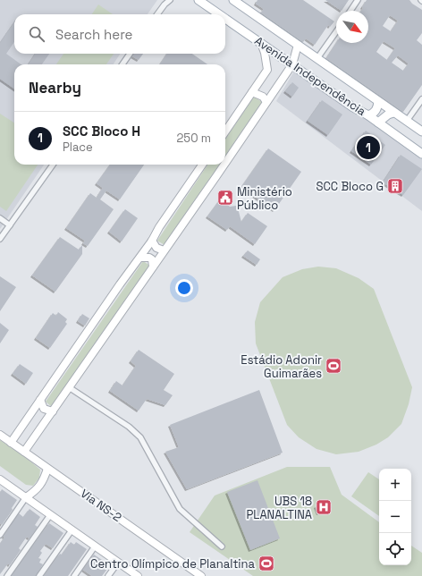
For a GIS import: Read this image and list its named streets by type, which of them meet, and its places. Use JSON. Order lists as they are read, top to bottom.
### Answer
{
  "streets": {
    "main road": ["Avenida Independência"],
    "street": ["Via NS-2"]
  },
  "places": {
    "building": ["SCC Bloco G"],
    "public building": ["Ministério Público"],
    "sports": ["Estádio Adonir Guimarães", "Centro Olímpico de Planaltina"],
    "hospital": ["UBS 18 PLANALTINA"]
  },
  "north": "bottom right",
  "page": {
    "search": "Search here",
    "heading": "Nearby",
    "list": [
      {
        "mark": "1",
        "name": "SCC Bloco H",
        "note": "Place",
        "value": "250 m"
      }
    ],
    "pins": "1",
    "map_buttons": ["+", "−"]
  }
}
